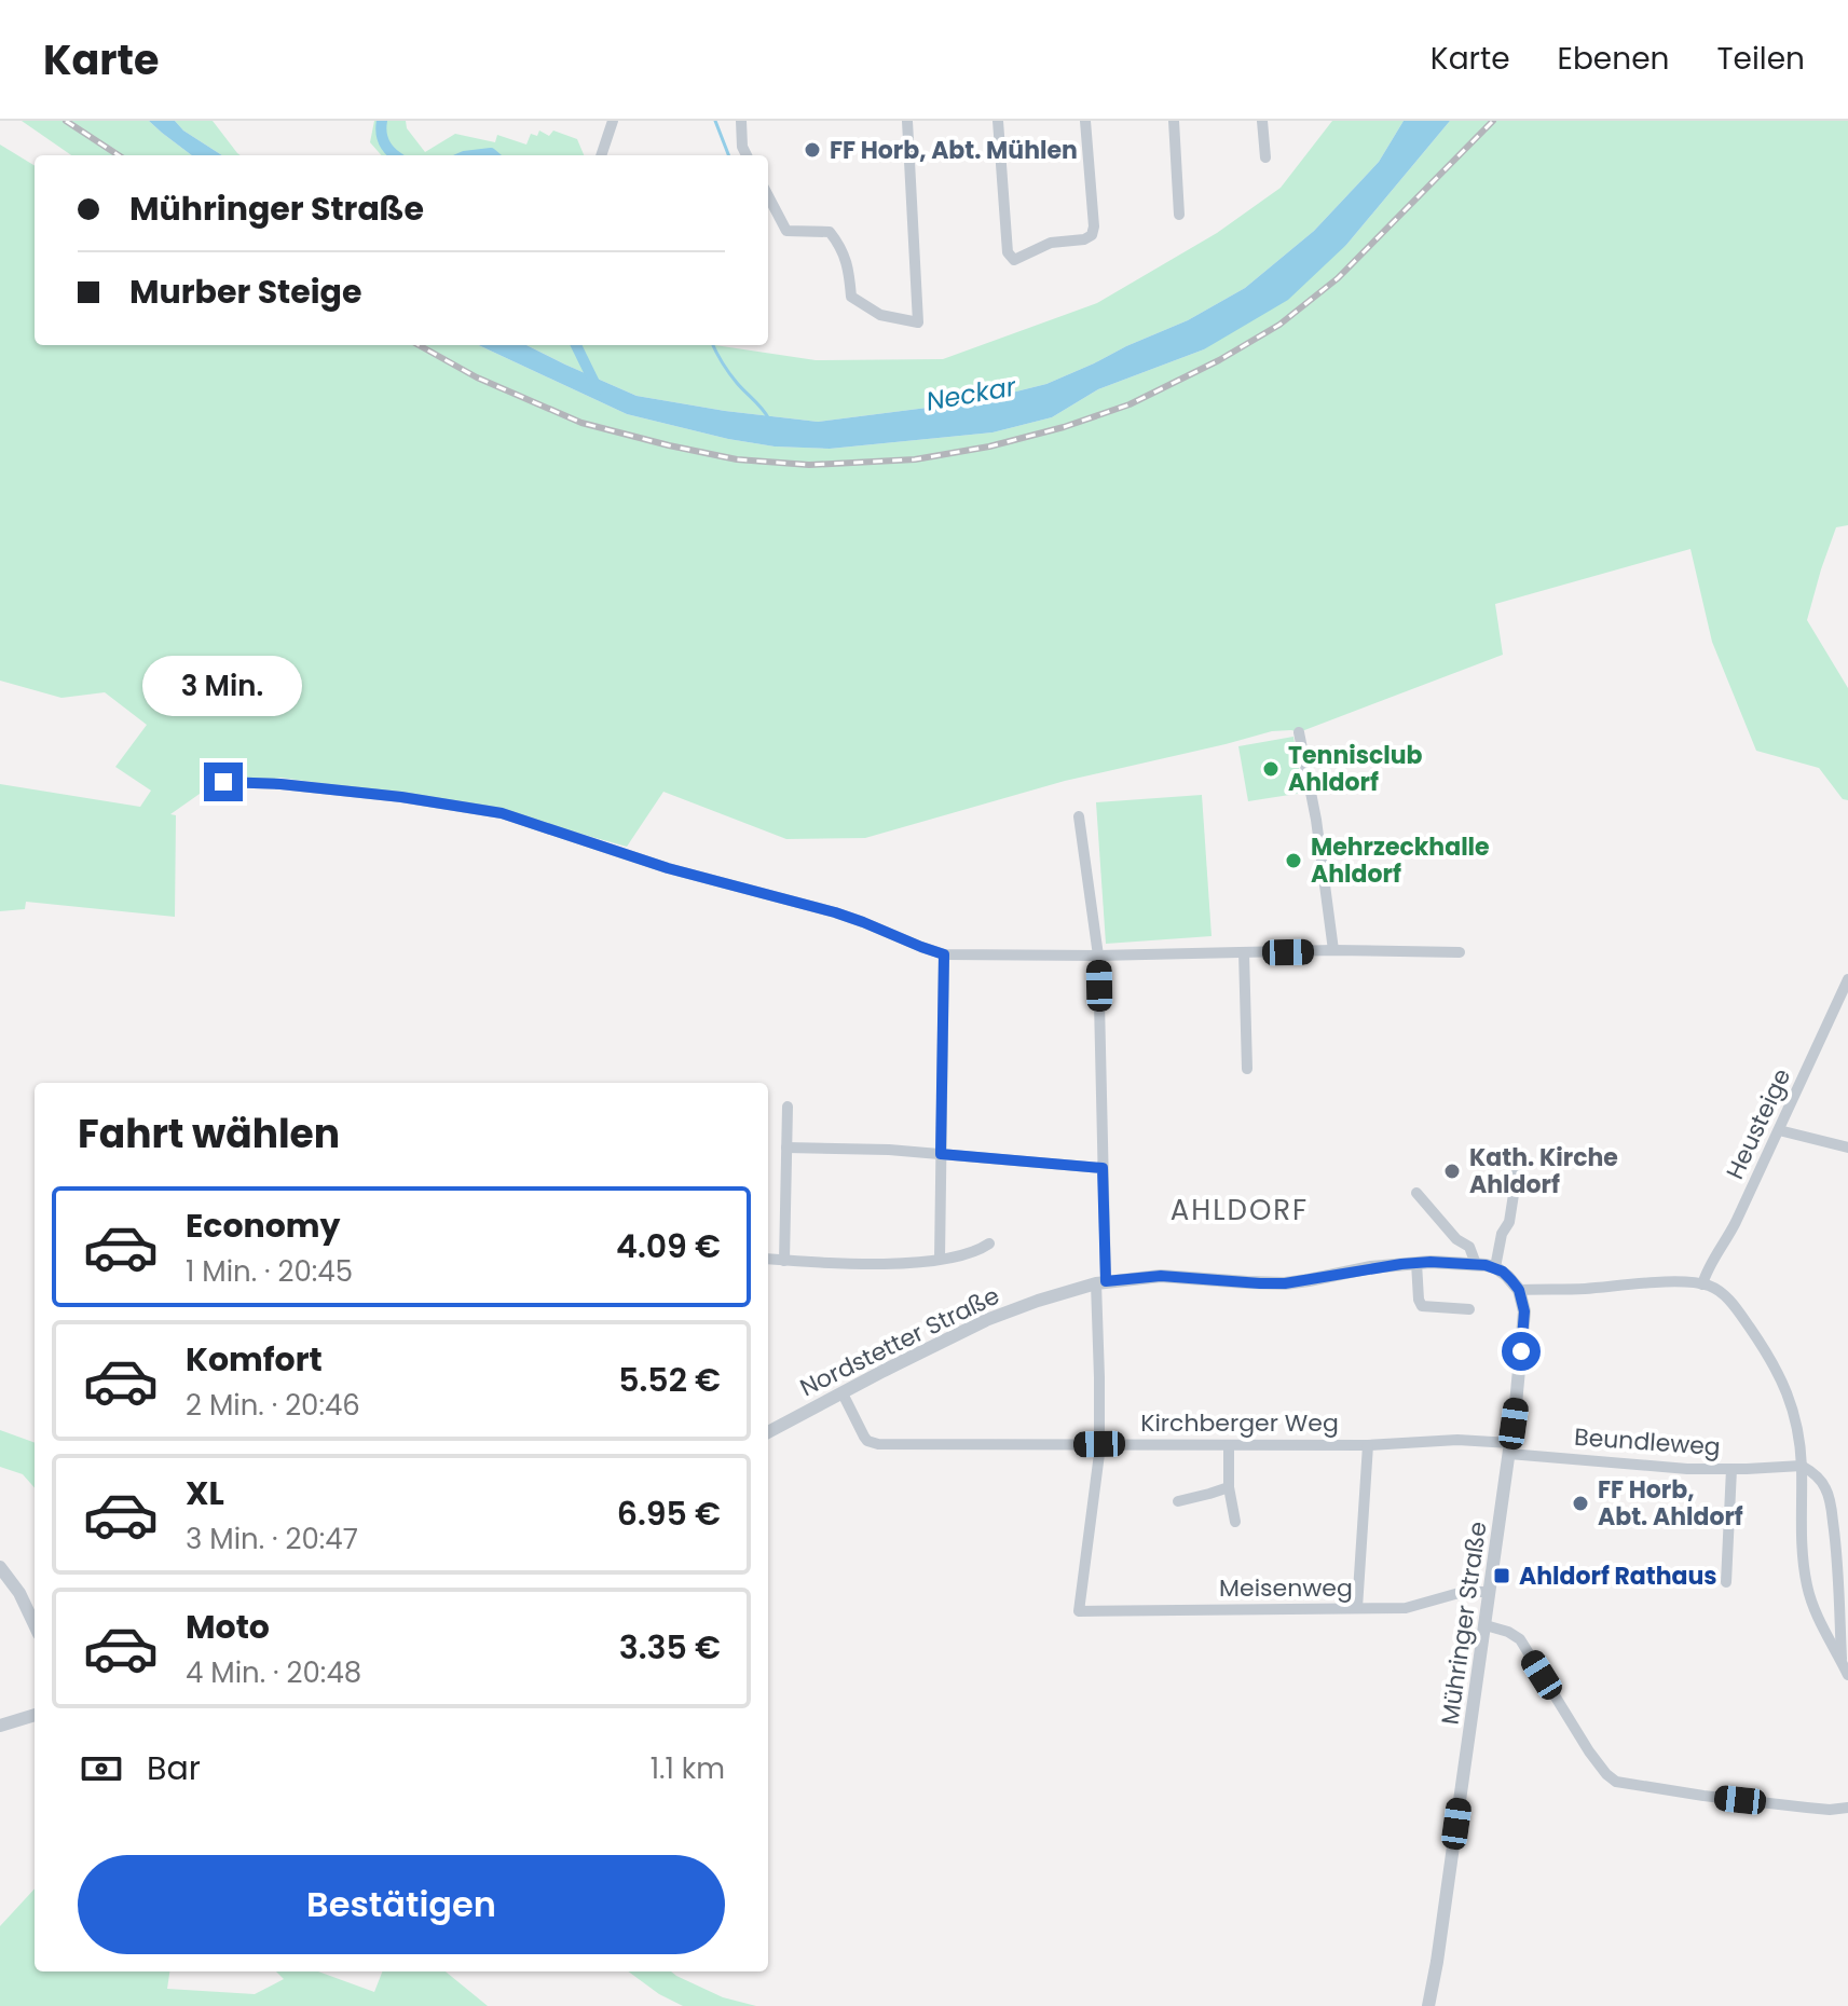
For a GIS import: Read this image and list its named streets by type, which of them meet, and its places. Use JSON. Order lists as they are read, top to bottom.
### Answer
{
  "streets": {
    "street": [
      "Heusteige",
      "Nordstetter Straße",
      "Kirchberger Weg",
      "Beundleweg",
      "Meisenweg",
      "Mühringer Straße"
    ]
  },
  "crossings": [
    ["Nordstetter Straße", "Kirchberger Weg"],
    ["Kirchberger Weg", "Beundleweg"],
    ["Kirchberger Weg", "Meisenweg"],
    ["Kirchberger Weg", "Mühringer Straße"],
    ["Beundleweg", "Mühringer Straße"],
    ["Meisenweg", "Mühringer Straße"]
  ],
  "districts": ["AHLDORF"],
  "water": ["Neckar"],
  "places": {
    "other": [
      "FF Horb, Abt. Mühlen",
      "Tennisclub Ahldorf",
      "Mehrzeckhalle Ahldorf",
      "Kath. Kirche Ahldorf",
      "FF Horb, Abt. Ahldorf"
    ],
    "transit": ["Ahldorf Rathaus"]
  },
  "page": {
    "header": "Karte",
    "nav": ["Karte", "Ebenen", "Teilen"],
    "banner": ["Mühringer Straße", "Murber Steige"],
    "bubble": "3 Min.",
    "heading": "Fahrt wählen",
    "list": [
      {
        "name": "Economy",
        "note": "1 Min. · 20:45",
        "value": "4.09 €"
      },
      {
        "name": "Komfort",
        "note": "2 Min. · 20:46",
        "value": "5.52 €"
      },
      {
        "name": "XL",
        "note": "3 Min. · 20:47",
        "value": "6.95 €"
      },
      {
        "name": "Moto",
        "note": "4 Min. · 20:48",
        "value": "3.35 €"
      }
    ],
    "pay": ["Bar", "1.1 km"],
    "buttons": "Bestätigen"
  }
}
